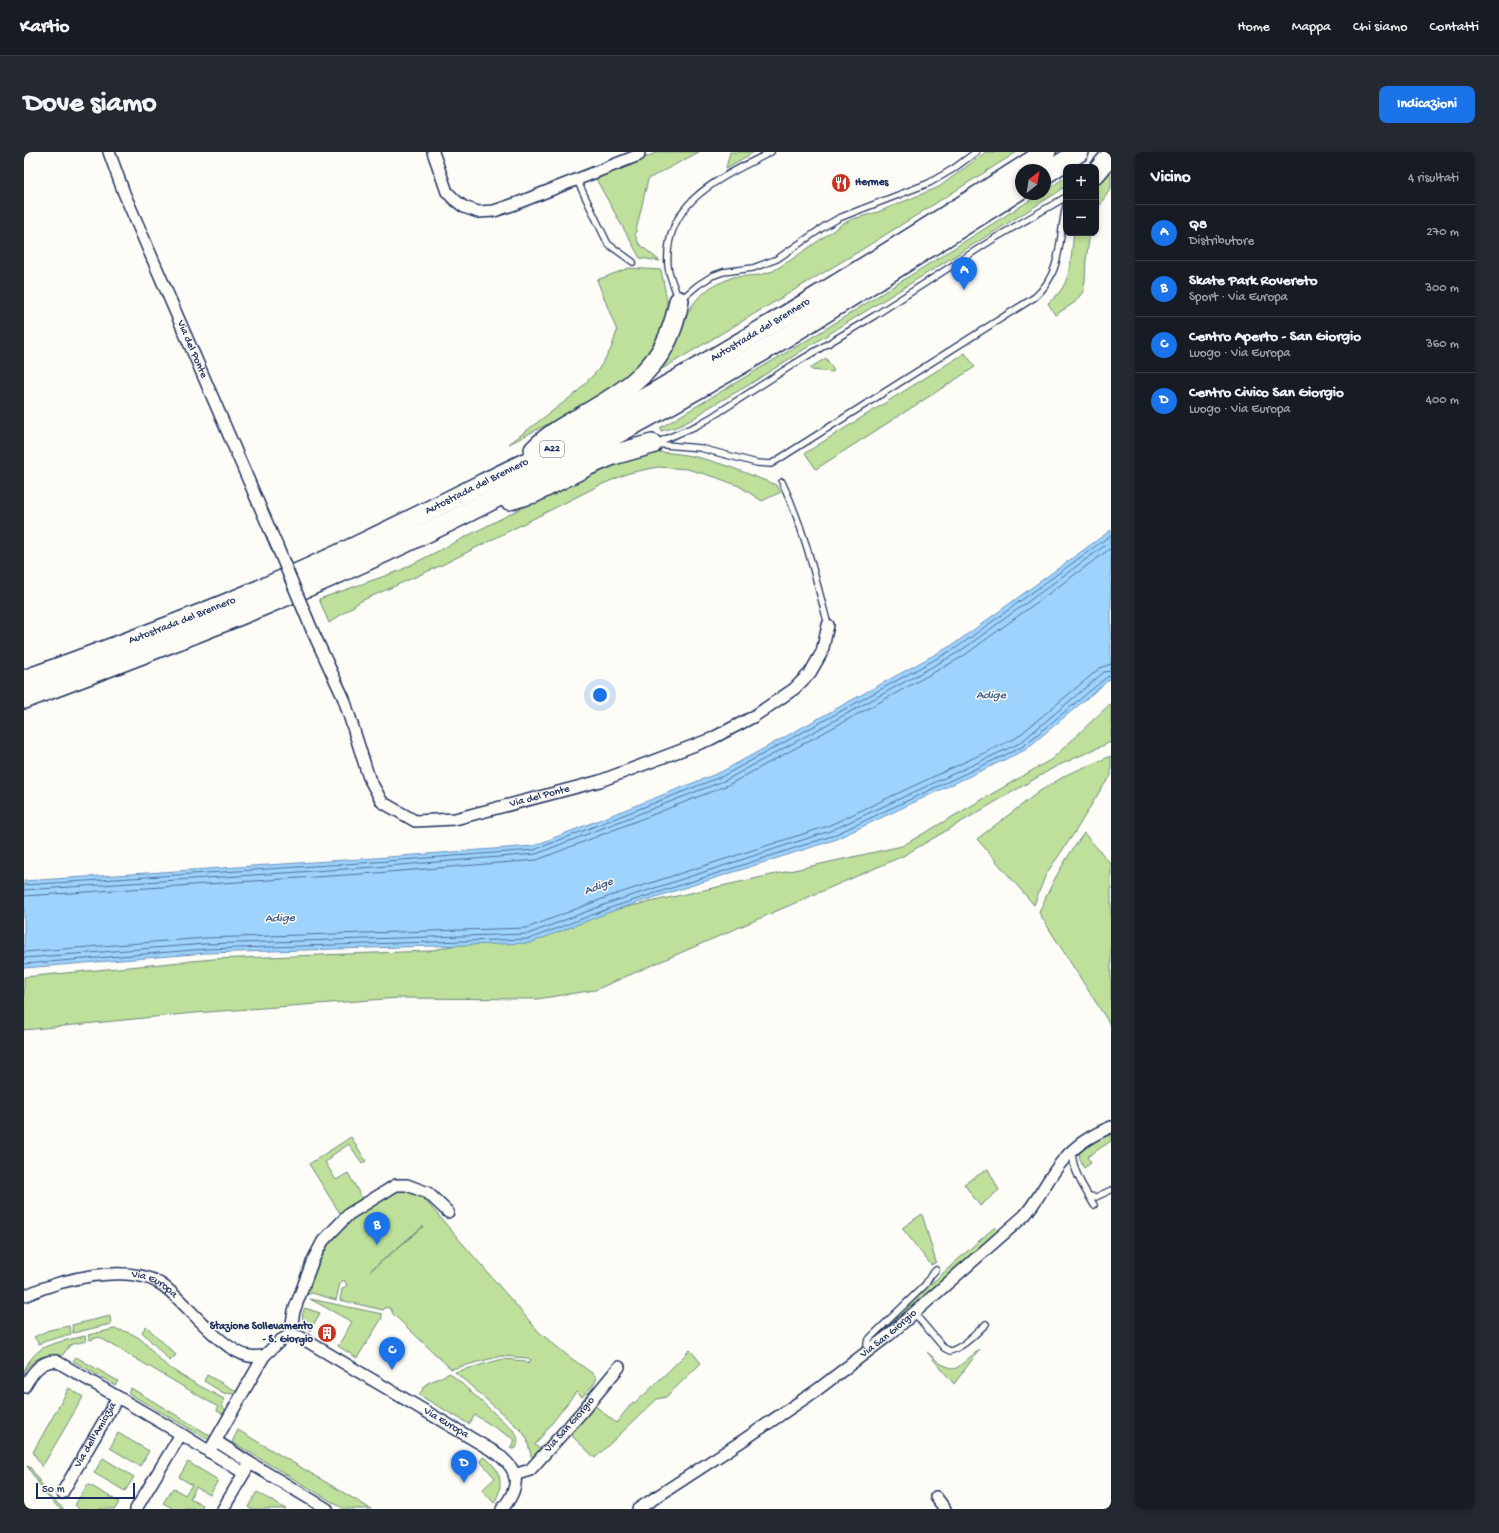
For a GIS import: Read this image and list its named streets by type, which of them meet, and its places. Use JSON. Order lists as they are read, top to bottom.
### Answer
{
  "streets": {
    "highway": ["Autostrada del Brennero", "A22"],
    "street": [
      "Via del Ponte",
      "Via Europa",
      "Via San Giorgio",
      "Via dell'Amicizia"
    ]
  },
  "crossings": [
    ["Via Europa", "Via San Giorgio"]
  ],
  "water": ["Adige"],
  "places": {
    "restaurant": ["Hermes"],
    "building": ["Stazione Sollevamento - S. Giorgio"]
  },
  "scale_bar": "50 m",
  "north": "top right",
  "page": {
    "header": "Kartio",
    "nav": [
      "Home",
      "Mappa",
      "Chi siamo",
      "Contatti"
    ],
    "buttons": "Indicazioni",
    "title": "Dove siamo",
    "heading": ["Vicino", "4 risultati"],
    "map_buttons": ["+", "−"],
    "list": [
      {
        "mark": "A",
        "name": "Q8",
        "note": "Distributore",
        "value": "270 m"
      },
      {
        "mark": "B",
        "name": "Skate Park Rovereto",
        "note": "Sport · Via Europa",
        "value": "300 m"
      },
      {
        "mark": "C",
        "name": "Centro Aperto - San Giorgio",
        "note": "Luogo · Via Europa",
        "value": "360 m"
      },
      {
        "mark": "D",
        "name": "Centro Civico San Giorgio",
        "note": "Luogo · Via Europa",
        "value": "400 m"
      }
    ],
    "pins": [
      "A",
      "B",
      "C",
      "D"
    ],
    "scale": "50 m"
  }
}
